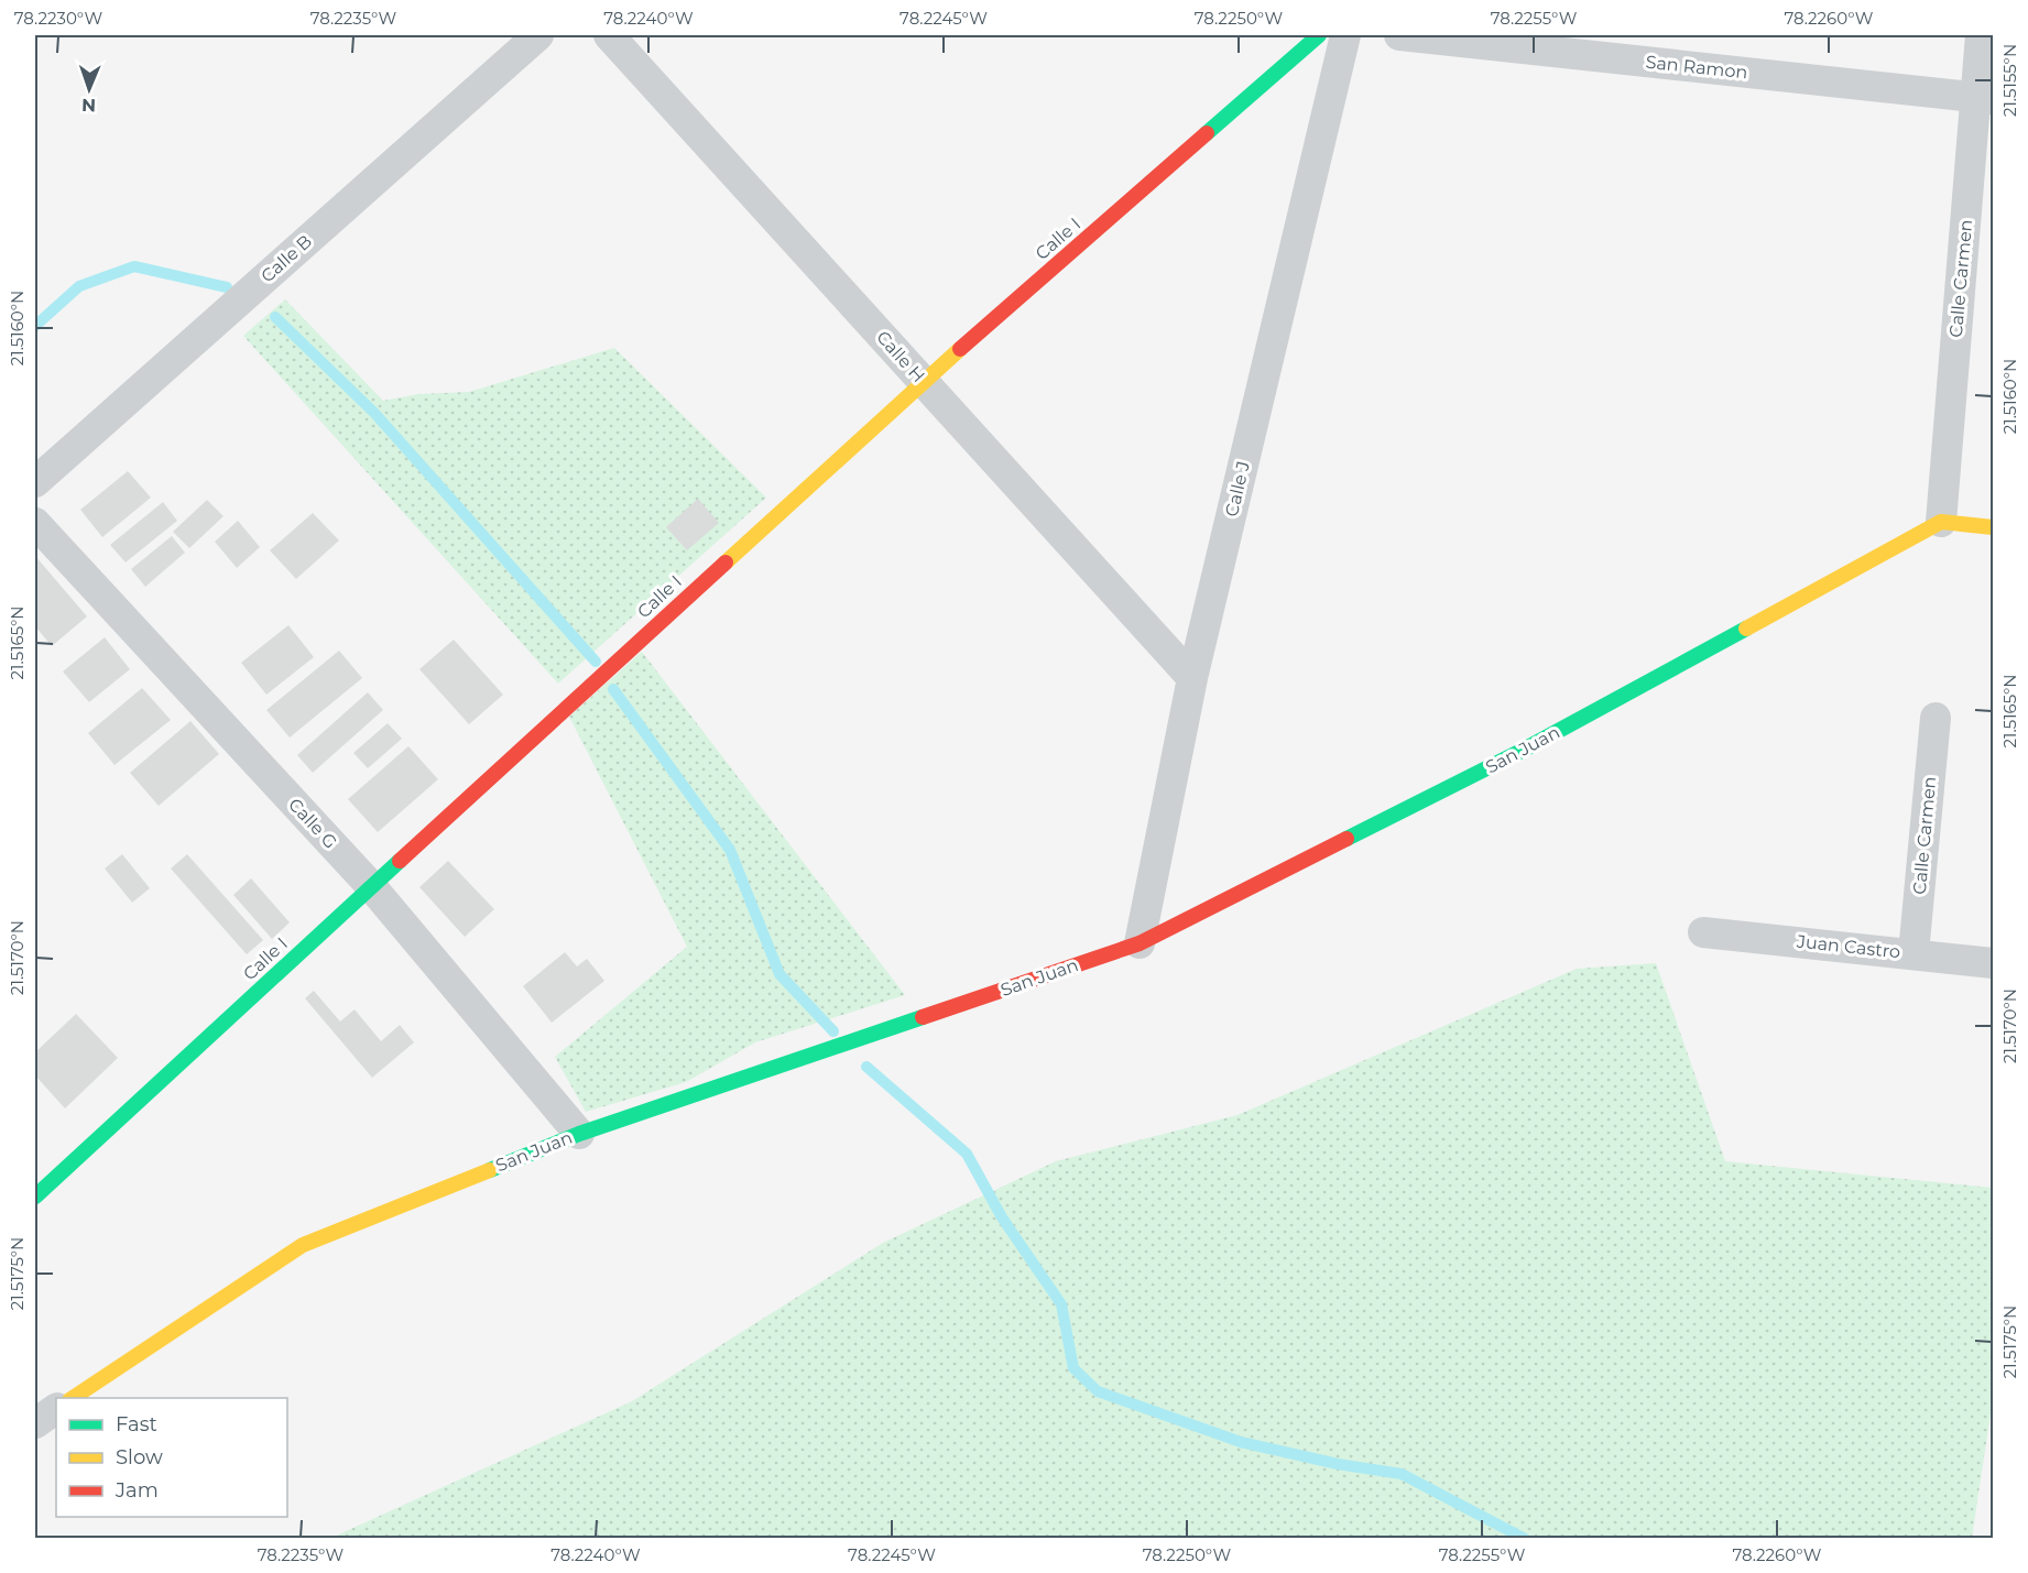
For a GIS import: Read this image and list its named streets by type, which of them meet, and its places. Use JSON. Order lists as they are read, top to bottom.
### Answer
{
  "streets": {
    "street": [
      "San Ramon",
      "Calle I",
      "Calle B",
      "Calle Carmen",
      "Calle H",
      "Calle J",
      "San Juan",
      "Calle G",
      "Juan Castro"
    ]
  },
  "crossings": [
    ["San Ramon", "Calle Carmen"],
    ["Calle I", "Calle H"],
    ["Calle I", "Calle G"],
    ["Calle Carmen", "San Juan"],
    ["Calle Carmen", "Juan Castro"],
    ["Calle H", "Calle J"],
    ["Calle J", "San Juan"],
    ["San Juan", "Calle G"]
  ],
  "legend": ["Fast", "Slow", "Jam"],
  "north": "bottom",
  "coordinates": [
    "78.2230°W",
    "78.2235°W",
    "78.2240°W",
    "78.2245°W",
    "78.2250°W",
    "78.2255°W",
    "78.2260°W",
    "21.5155°N",
    "21.5160°N",
    "21.5165°N",
    "21.5170°N",
    "21.5175°N"
  ]
}
